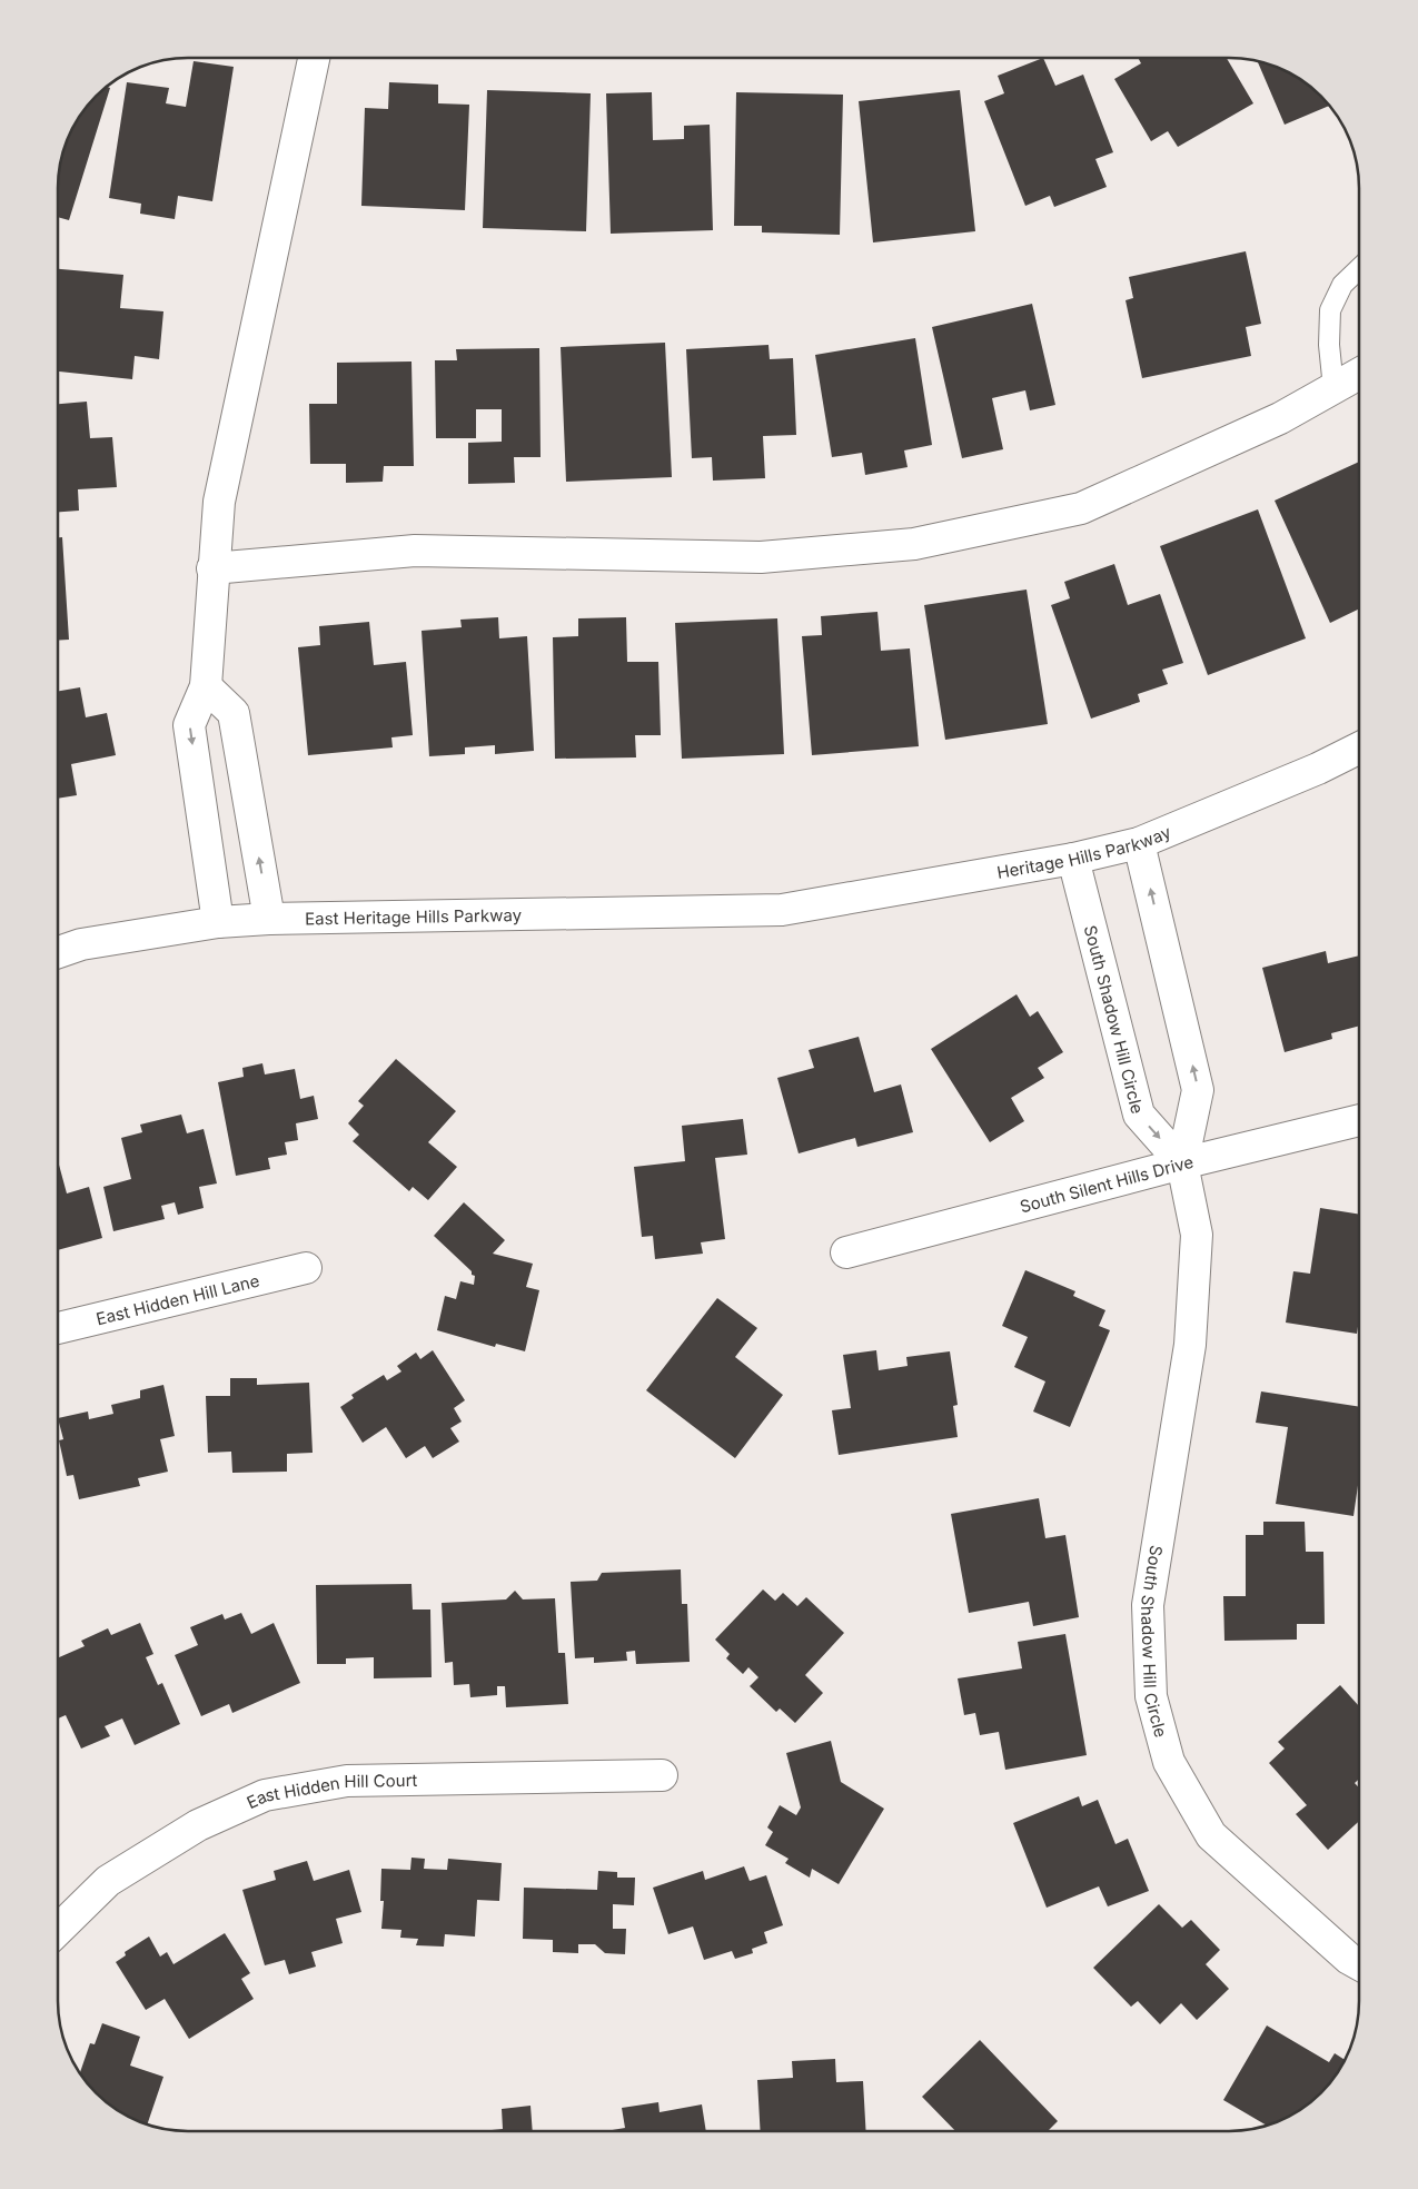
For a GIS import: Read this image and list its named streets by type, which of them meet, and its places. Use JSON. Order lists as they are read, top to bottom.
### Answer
{
  "streets": {
    "street": [
      "Heritage Hills Parkway",
      "East Heritage Hills Parkway",
      "South Shadow Hill Circle",
      "South Silent Hills Drive",
      "East Hidden Hill Lane",
      "East Hidden Hill Court"
    ]
  },
  "crossings": [
    ["Heritage Hills Parkway", "East Heritage Hills Parkway"],
    ["Heritage Hills Parkway", "South Shadow Hill Circle"],
    ["South Shadow Hill Circle", "South Silent Hills Drive"]
  ]
}
